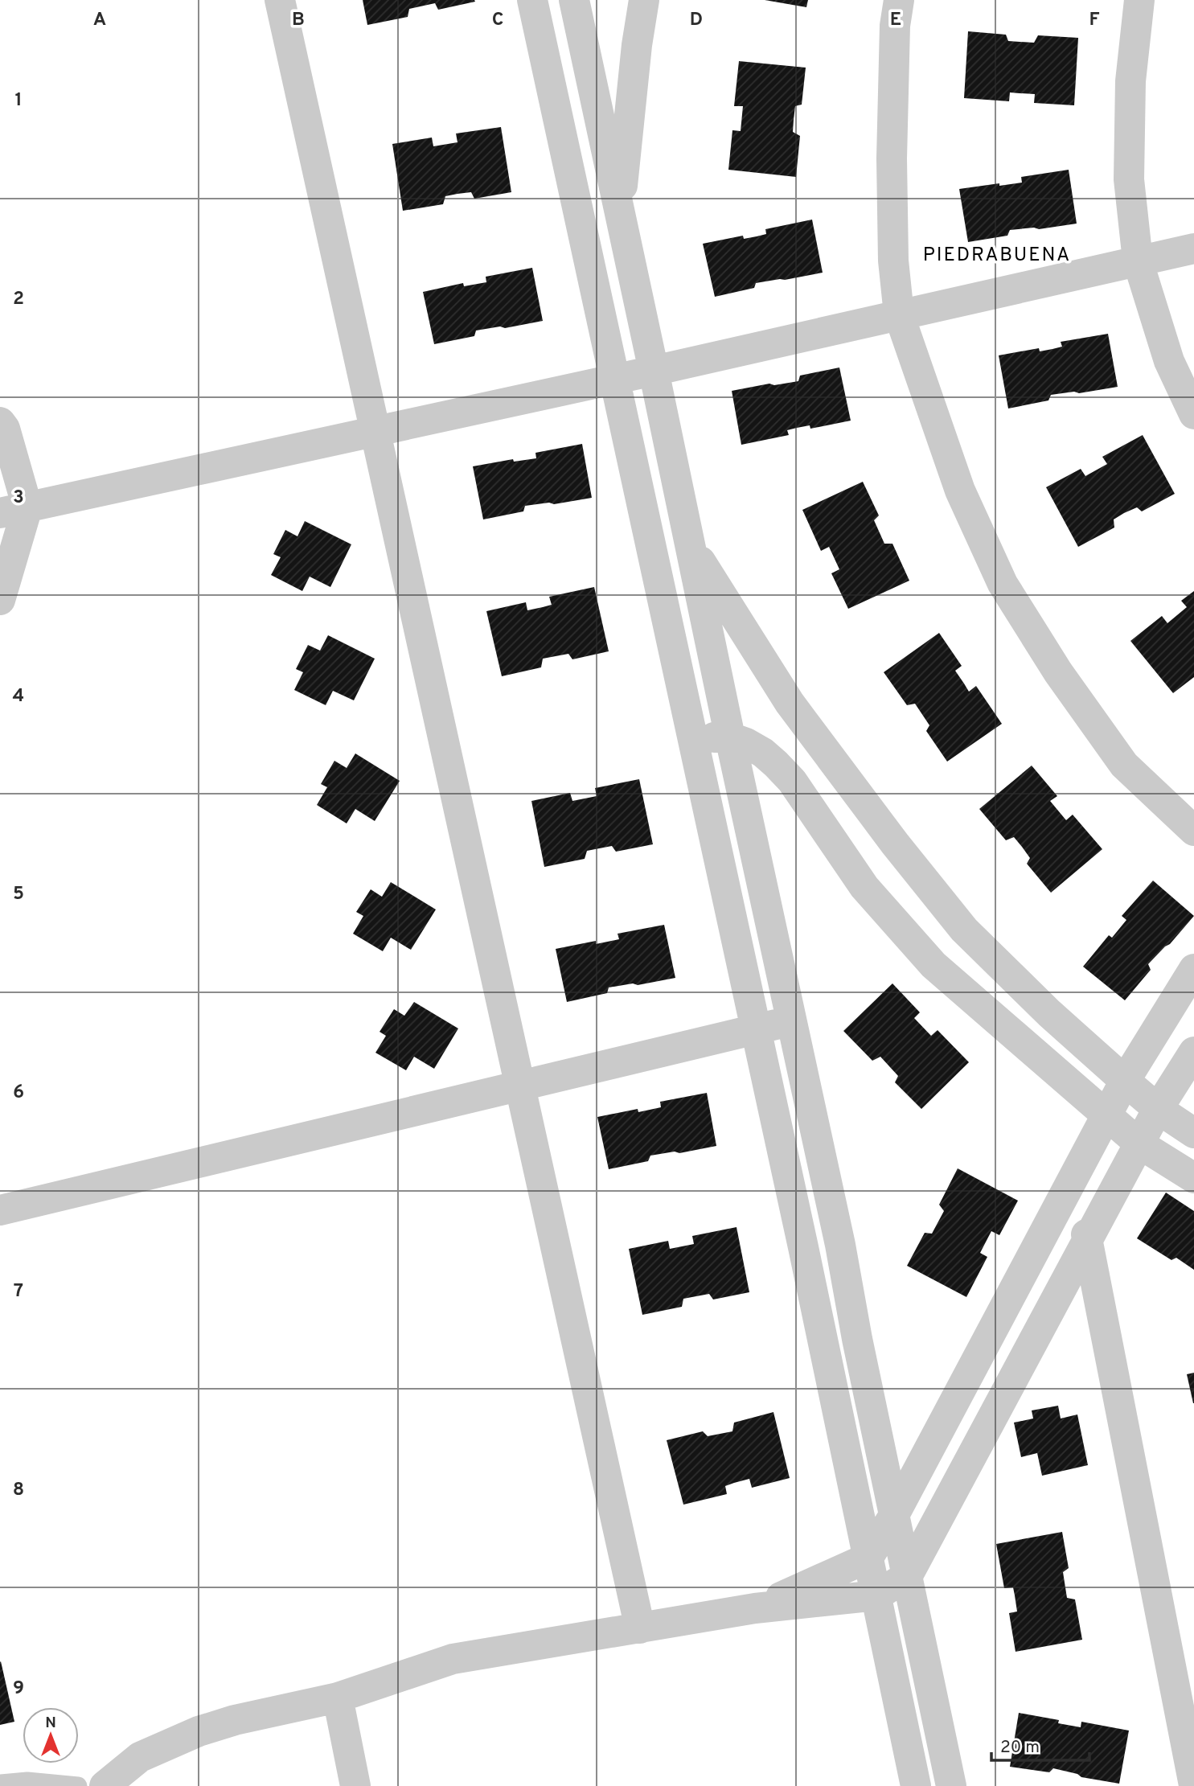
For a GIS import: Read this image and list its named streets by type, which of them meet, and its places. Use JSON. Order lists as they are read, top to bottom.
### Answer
{
  "districts": ["PIEDRABUENA"],
  "scale_bar": "20 m",
  "north": "top",
  "grid": {
    "columns": [
      "A",
      "B",
      "C",
      "D",
      "E",
      "F"
    ],
    "rows": [
      "1",
      "2",
      "3",
      "4",
      "5",
      "6",
      "7",
      "8",
      "9"
    ]
  }
}
